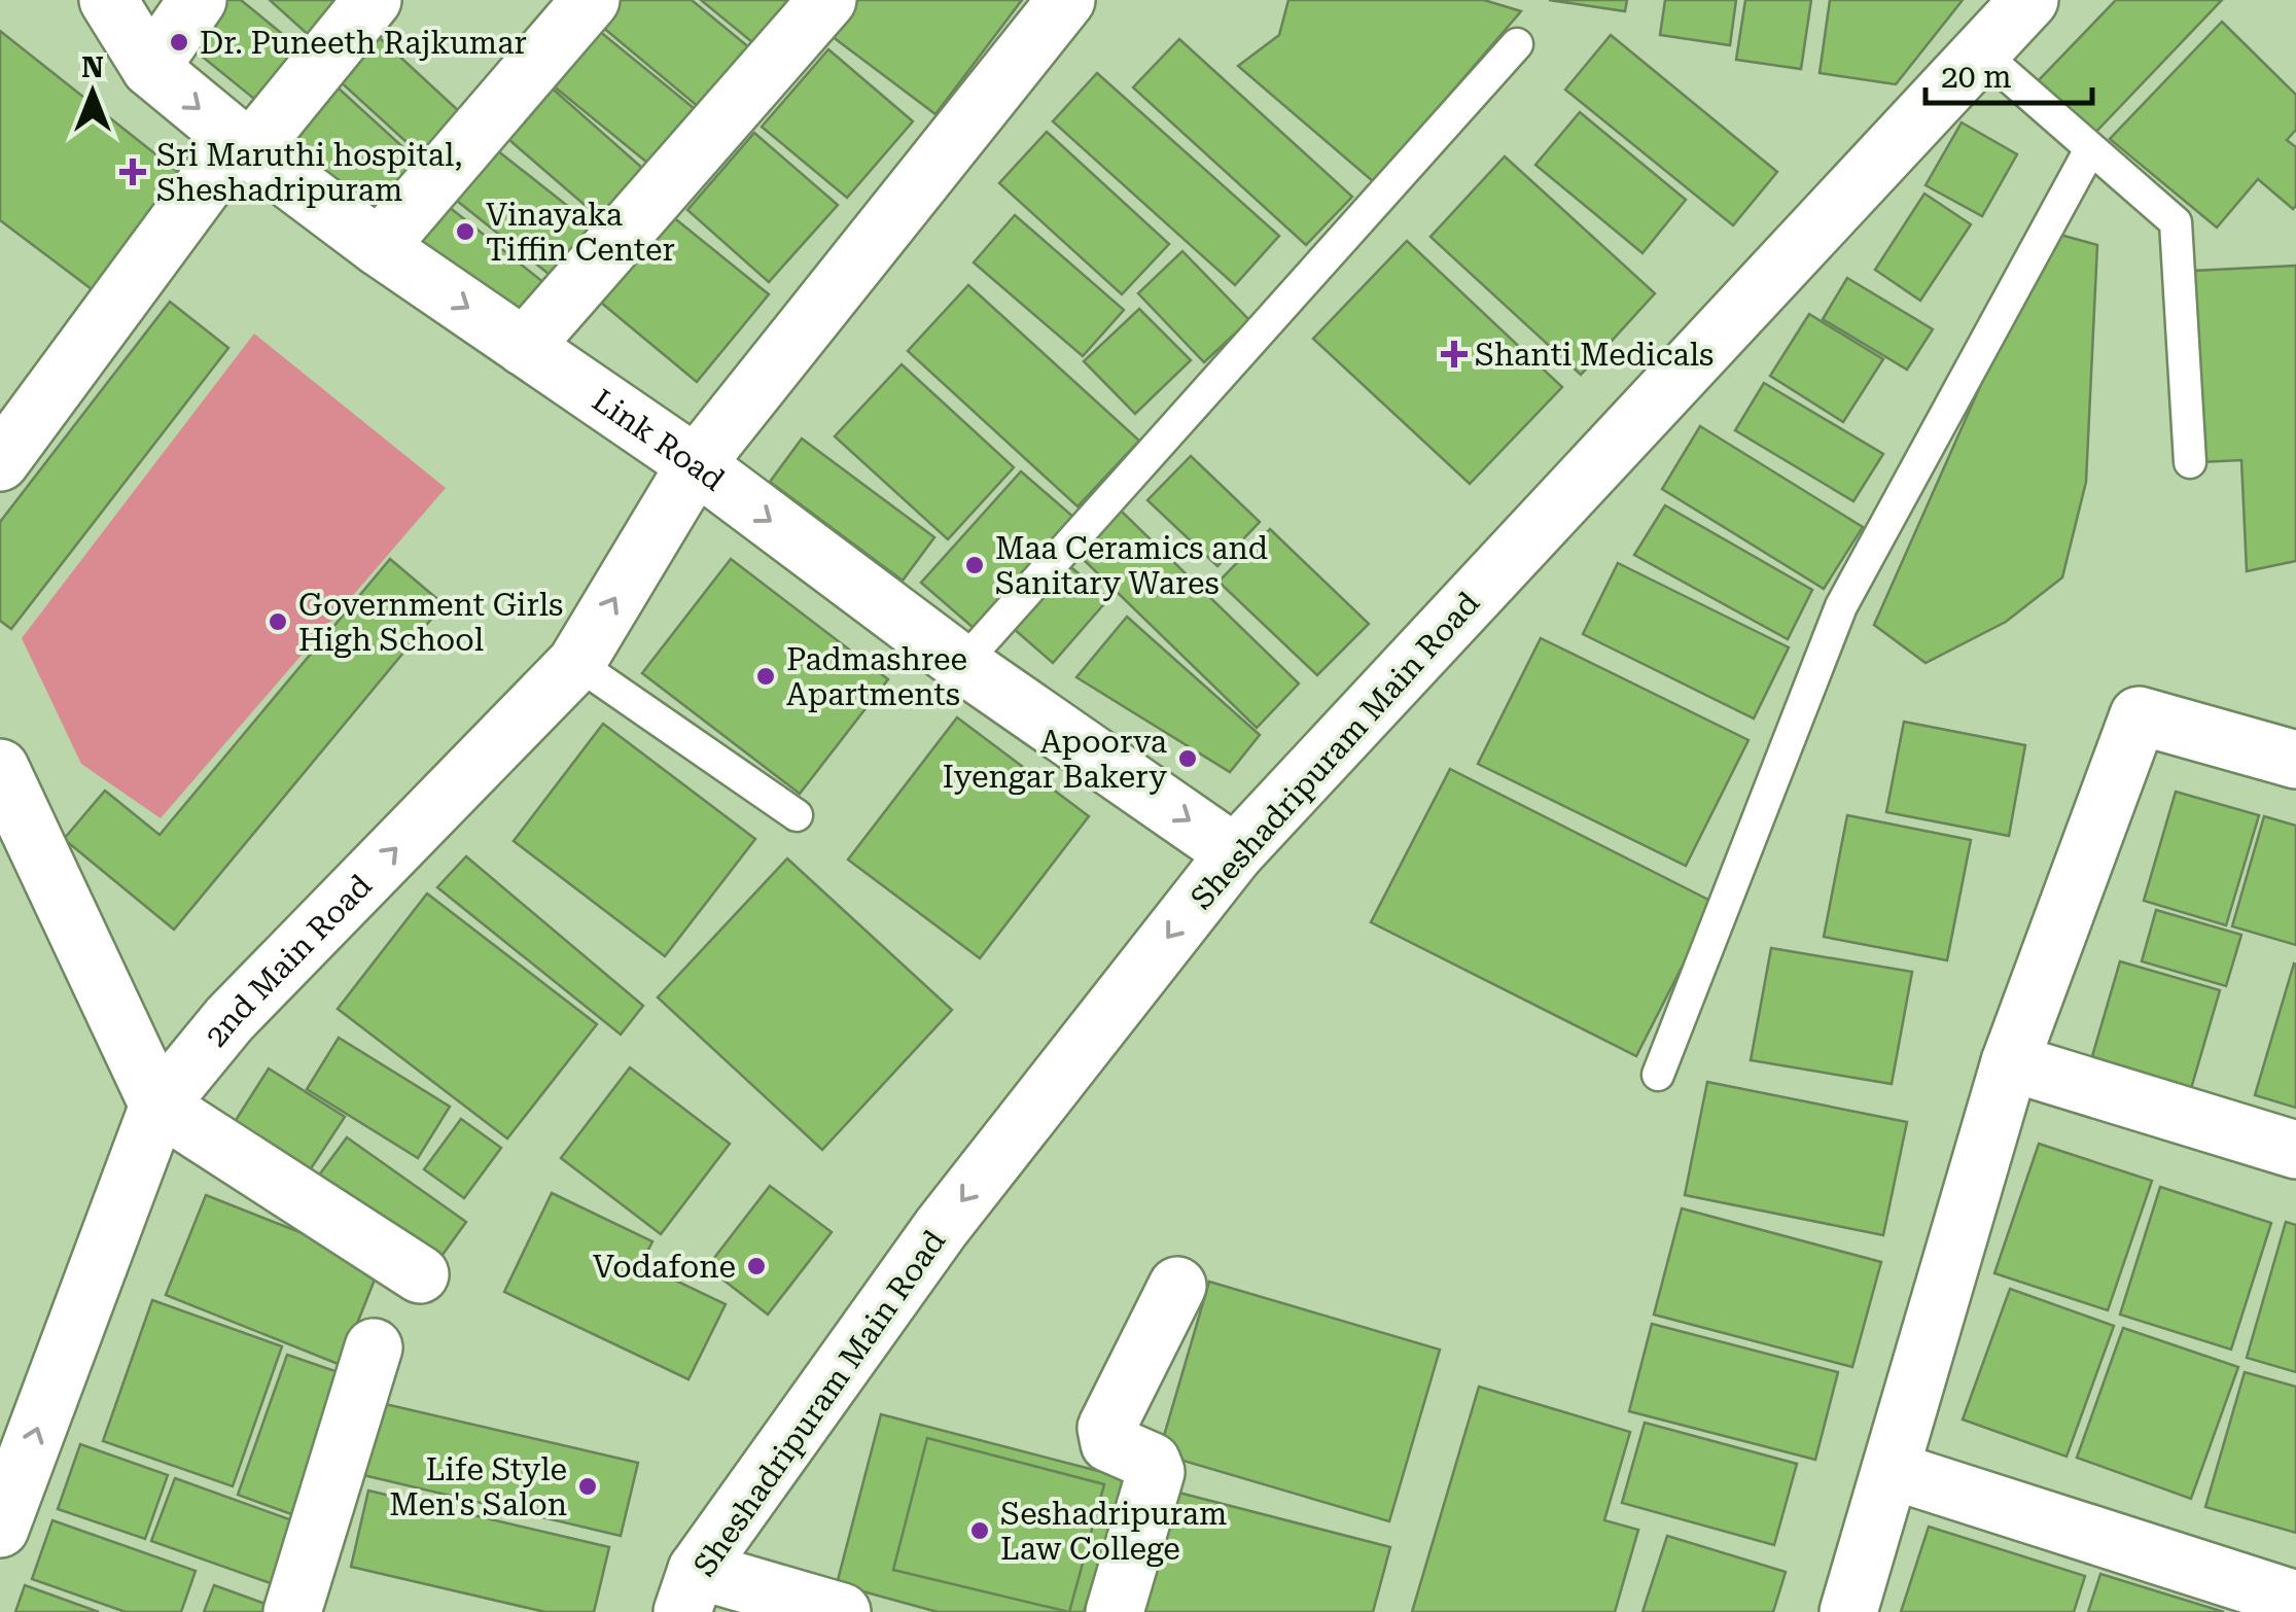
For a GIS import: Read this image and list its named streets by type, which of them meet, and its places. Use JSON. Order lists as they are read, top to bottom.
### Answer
{
  "streets": {
    "street": ["Link Road", "Sheshadripuram Main Road", "2nd Main Road"]
  },
  "crossings": [
    ["Link Road", "Sheshadripuram Main Road"],
    ["Link Road", "2nd Main Road"]
  ],
  "one_way": ["Link Road", "Sheshadripuram Main Road", "2nd Main Road"],
  "places": {
    "other": [
      "Dr. Puneeth Rajkumar",
      "Vinayaka Tiffin Center",
      "Maa Ceramics and Sanitary Wares",
      "Government Girls High School",
      "Padmashree Apartments",
      "Apoorva Iyengar Bakery",
      "Vodafone",
      "Life Style Men's Salon",
      "Seshadripuram Law College"
    ],
    "health": ["Sri Maruthi hospital, Sheshadripuram", "Shanti Medicals"]
  },
  "scale_bar": "20 m",
  "north": "top"
}
